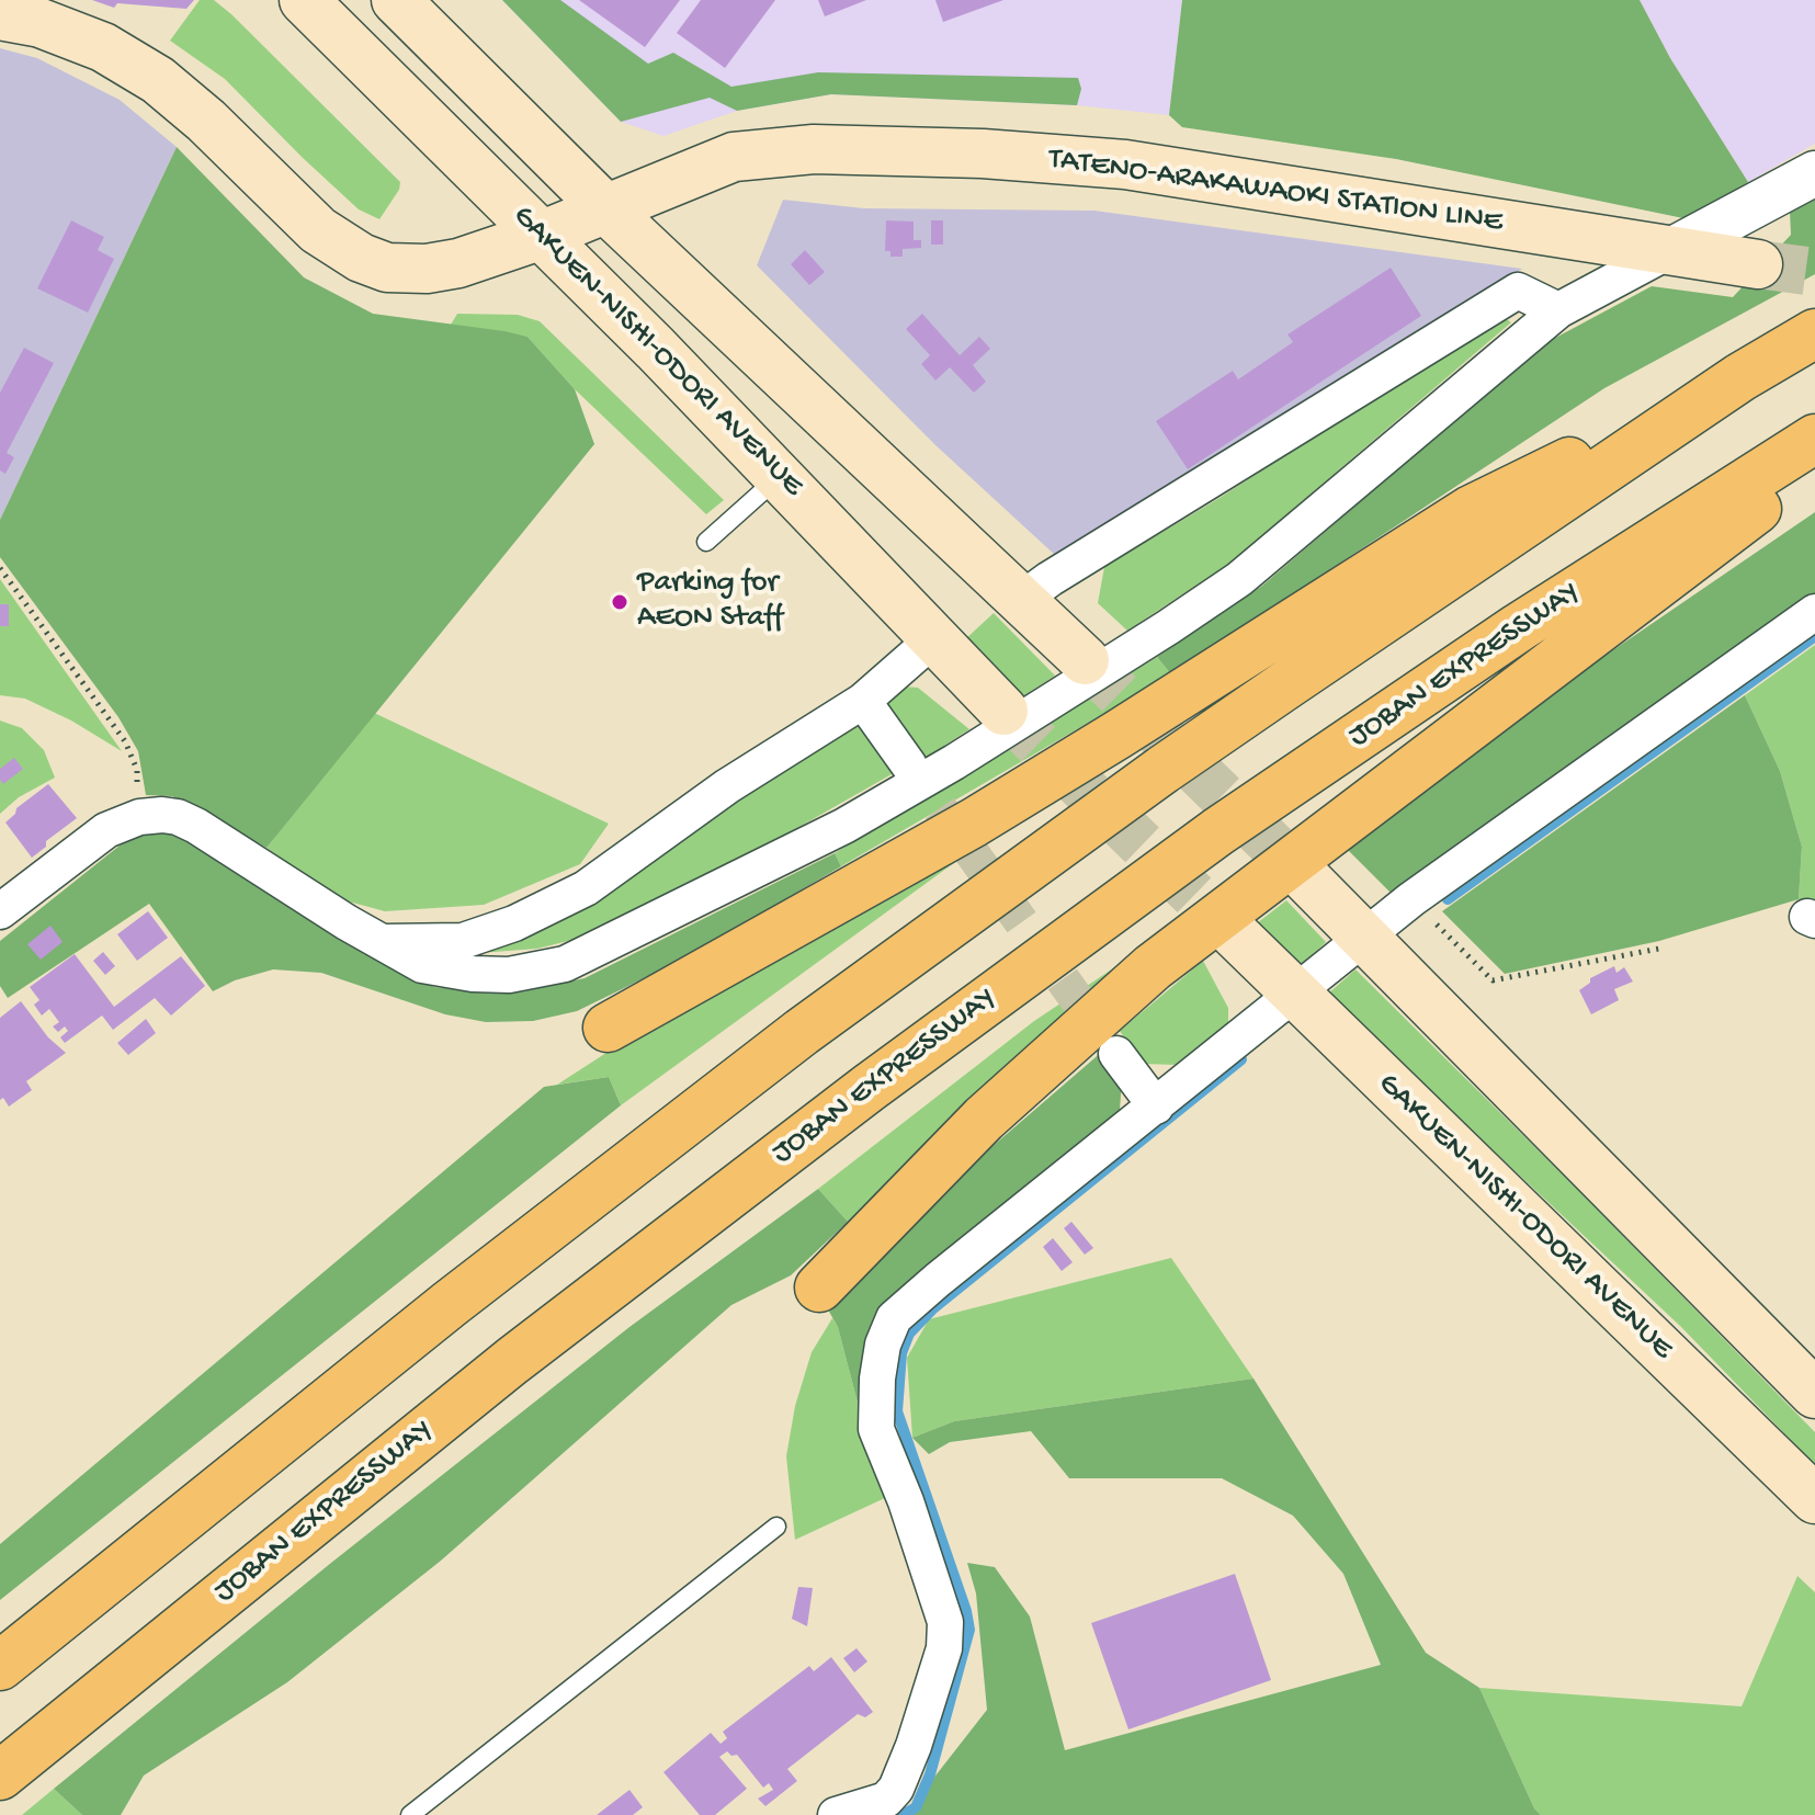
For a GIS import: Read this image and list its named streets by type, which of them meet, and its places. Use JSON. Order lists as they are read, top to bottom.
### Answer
{
  "streets": {
    "highway": ["JOBAN EXPRESSWAY"],
    "main road": ["TATENO-ARAKAWAOKI STATION LINE", "GAKUEN-NISHI-ODORI AVENUE"]
  },
  "crossings": [
    ["TATENO-ARAKAWAOKI STATION LINE", "GAKUEN-NISHI-ODORI AVENUE"]
  ],
  "places": ["Parking for AEON Staff"]
}
